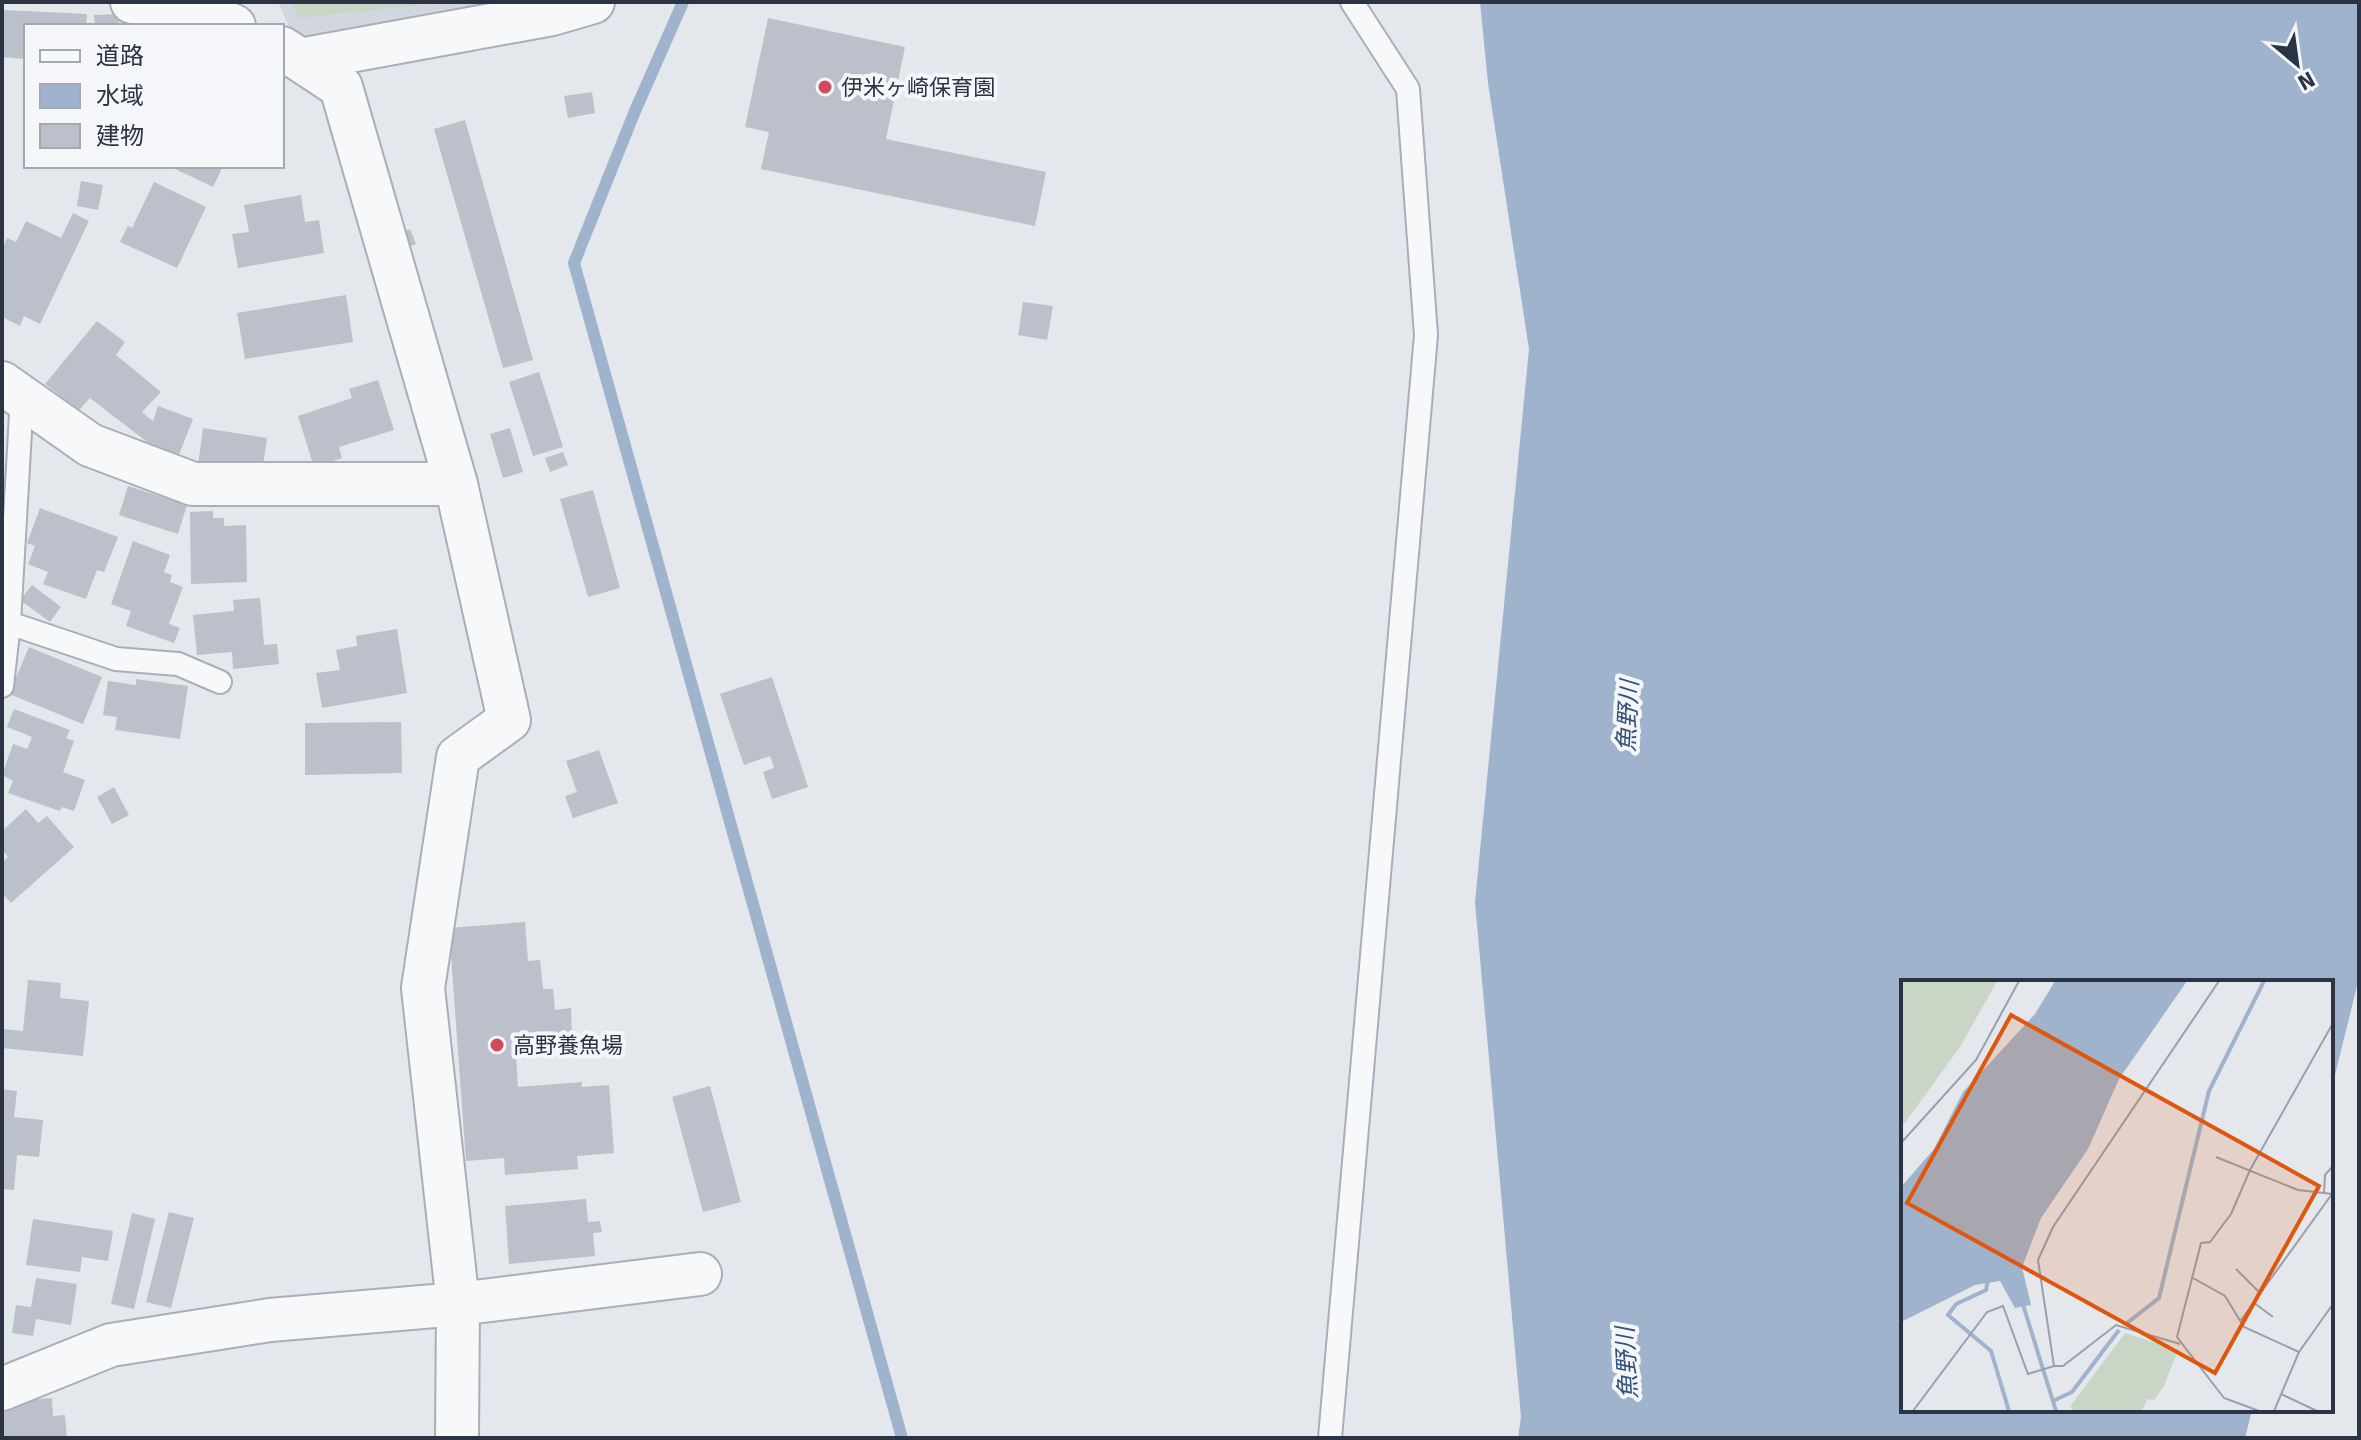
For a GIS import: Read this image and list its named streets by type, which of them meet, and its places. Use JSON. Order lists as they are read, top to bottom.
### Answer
{
  "water": ["魚野川"],
  "places": ["伊米ヶ崎保育園", "高野養魚場"],
  "legend": ["道路", "水域", "建物"],
  "north": "bottom right"
}
